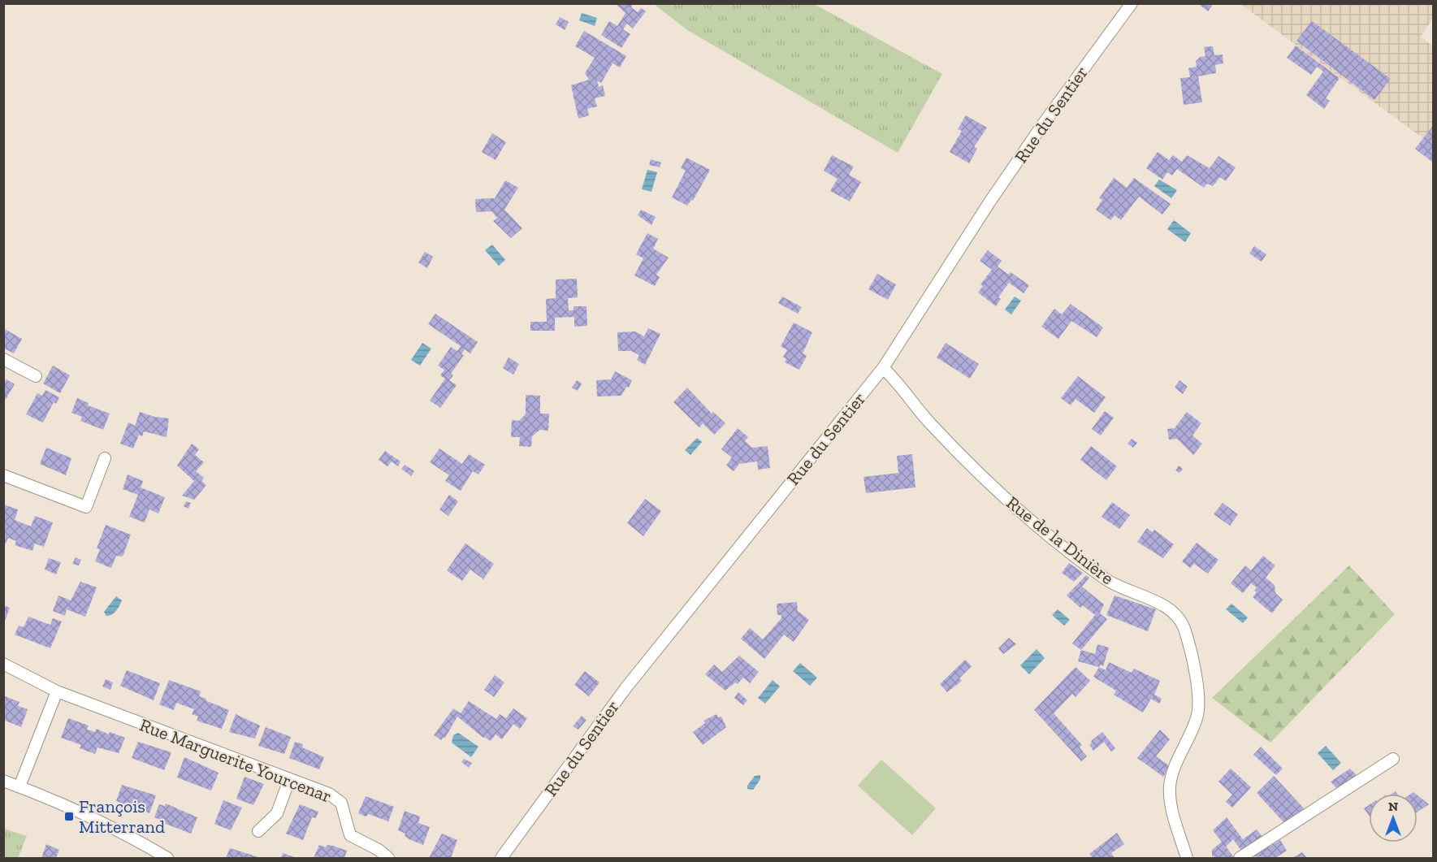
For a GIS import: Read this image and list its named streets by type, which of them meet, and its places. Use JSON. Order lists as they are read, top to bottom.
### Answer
{
  "streets": {
    "street": ["Rue du Sentier", "Rue de la Dinière", "Rue Marguerite Yourcenar"]
  },
  "crossings": [
    ["Rue du Sentier", "Rue de la Dinière"]
  ],
  "places": {
    "transit": ["François Mitterrand"]
  },
  "north": "top"
}
